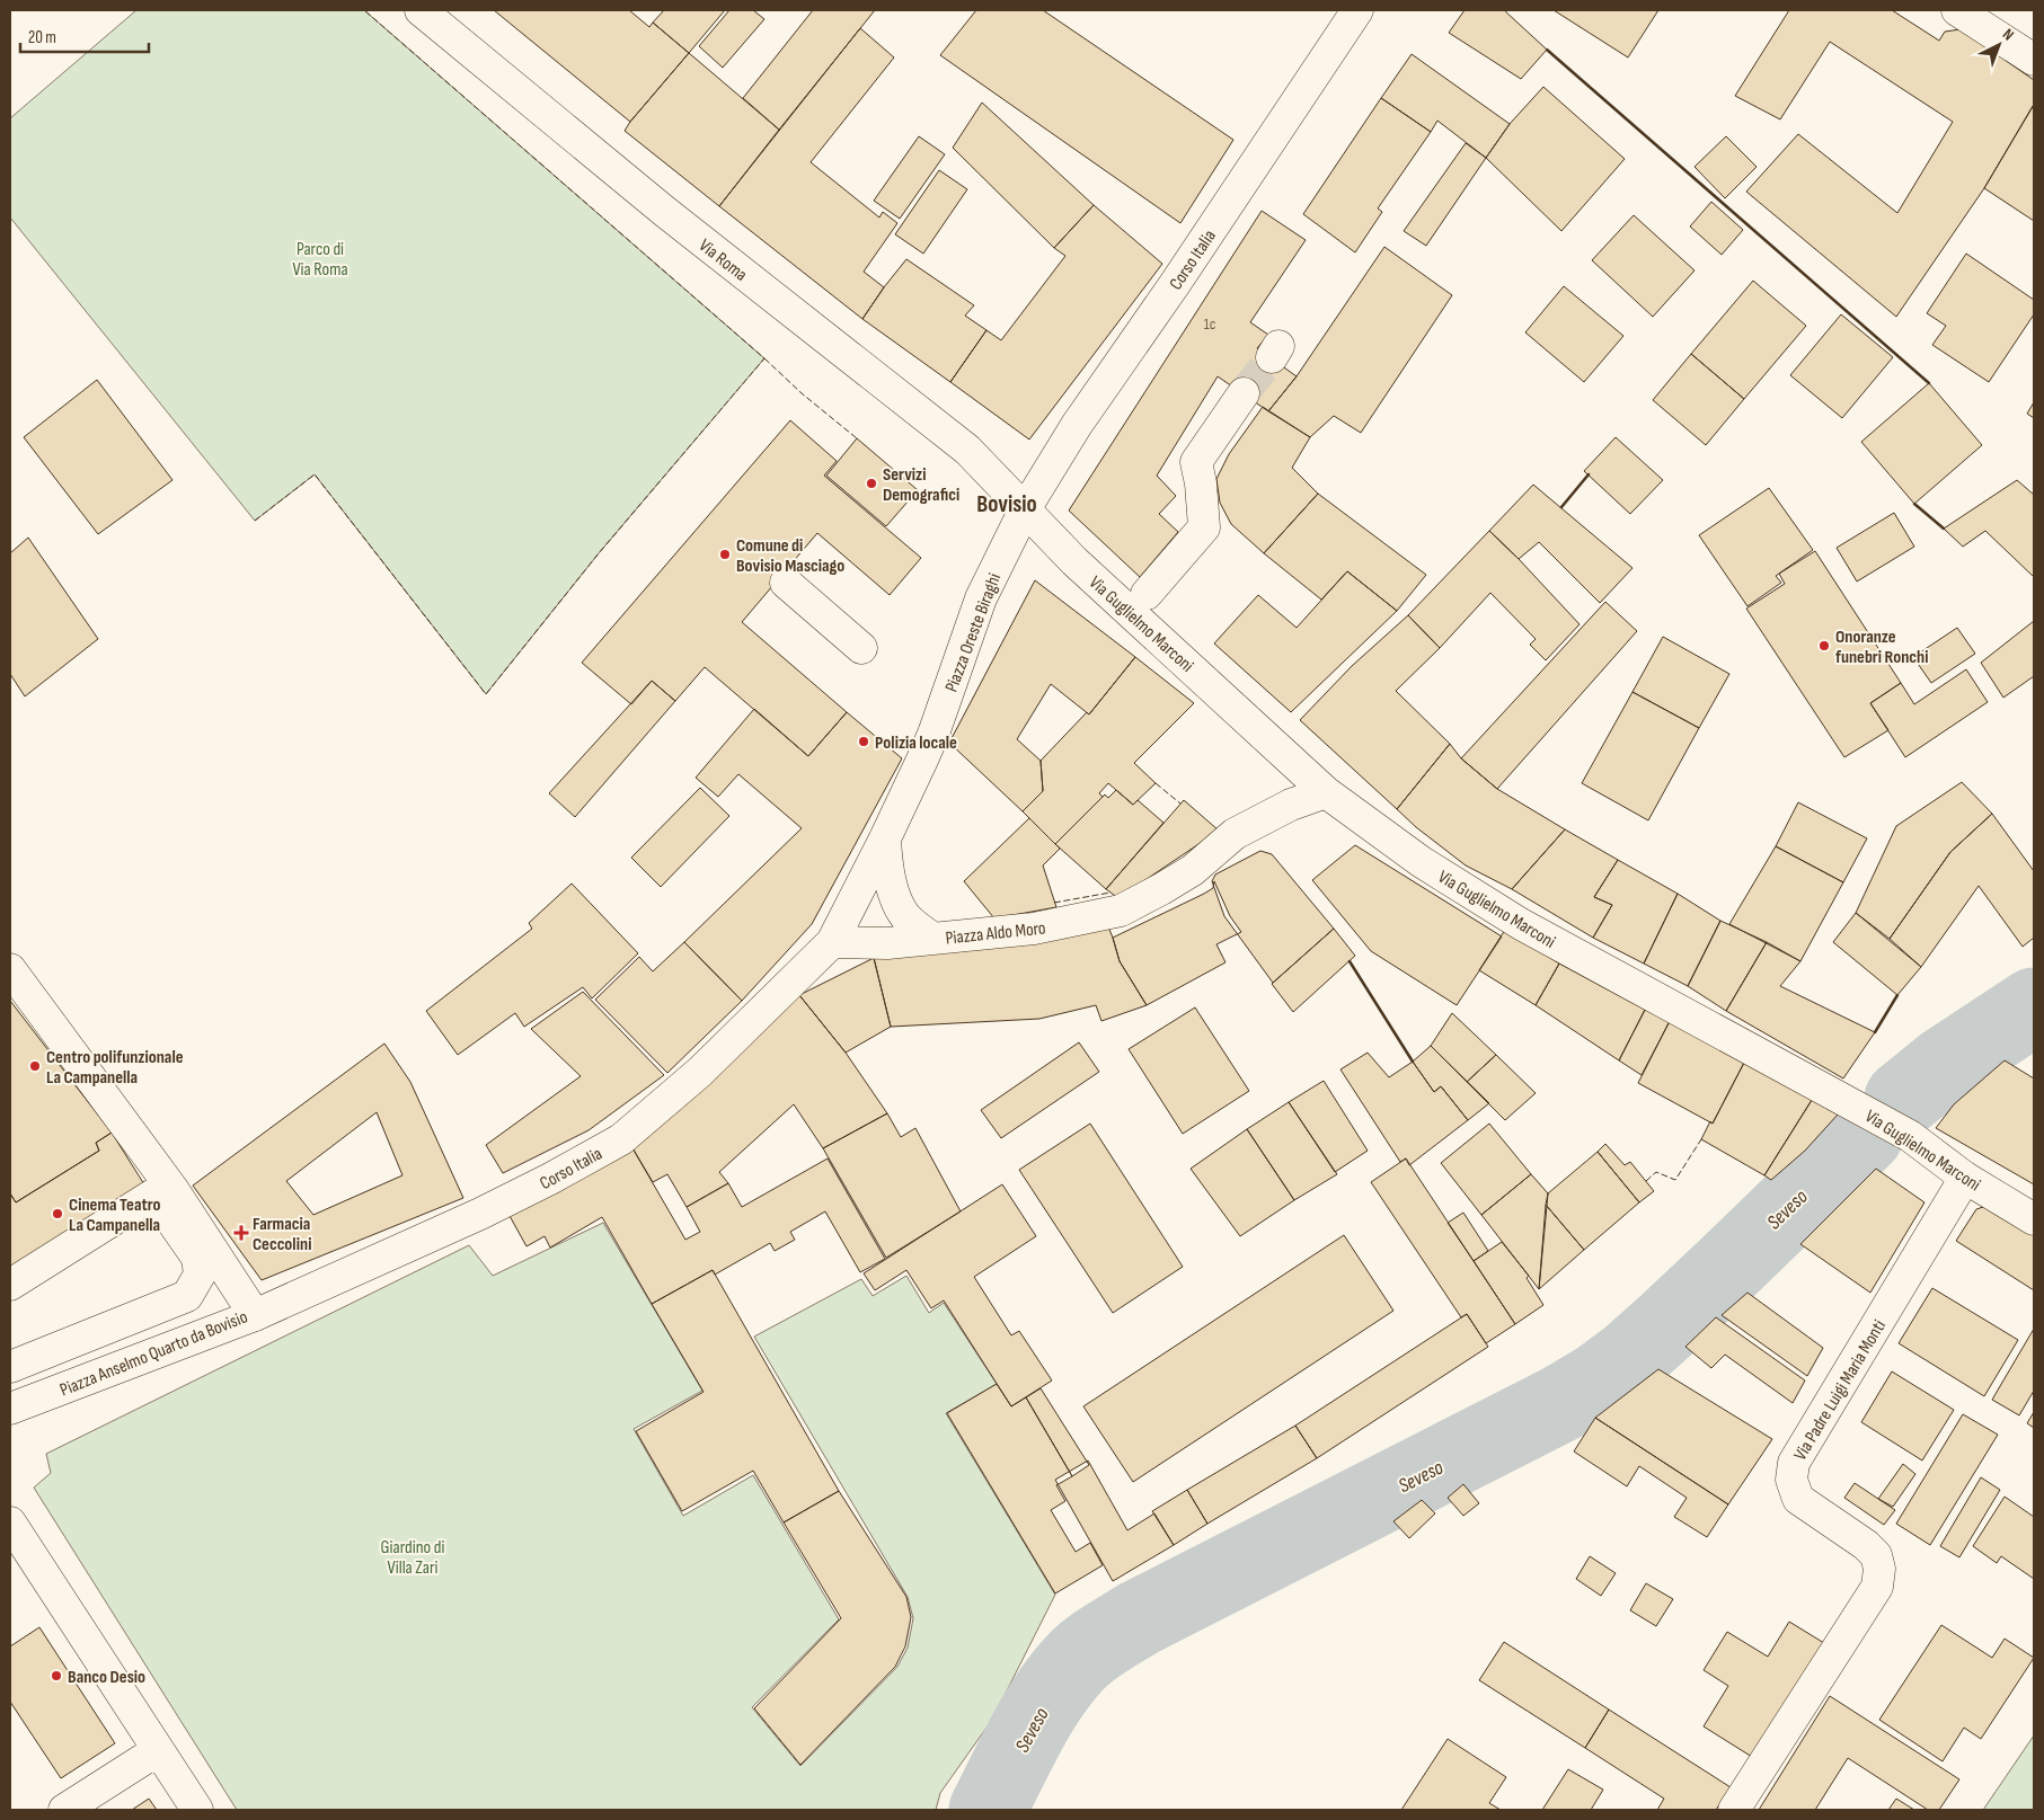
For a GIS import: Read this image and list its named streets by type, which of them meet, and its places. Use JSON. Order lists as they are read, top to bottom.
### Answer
{
  "streets": {
    "street": [
      "Via Roma",
      "Corso Italia",
      "Via Guglielmo Marconi",
      "Piazza Oreste Biraghi",
      "Piazza Aldo Moro",
      "Piazza Anselmo Quarto da Bovisio",
      "Via Padre Luigi Maria Monti"
    ]
  },
  "crossings": [
    ["Via Roma", "Corso Italia"],
    ["Via Roma", "Via Guglielmo Marconi"],
    ["Via Roma", "Piazza Oreste Biraghi"],
    ["Corso Italia", "Via Guglielmo Marconi"],
    ["Corso Italia", "Piazza Oreste Biraghi"],
    ["Corso Italia", "Piazza Aldo Moro"],
    ["Corso Italia", "Piazza Anselmo Quarto da Bovisio"],
    ["Via Guglielmo Marconi", "Piazza Oreste Biraghi"],
    ["Via Guglielmo Marconi", "Piazza Aldo Moro"],
    ["Via Guglielmo Marconi", "Via Padre Luigi Maria Monti"],
    ["Piazza Oreste Biraghi", "Piazza Aldo Moro"]
  ],
  "districts": ["Bovisio"],
  "water": ["Seveso"],
  "parks": ["Parco di Via Roma", "Giardino di Villa Zari"],
  "places": {
    "other": [
      "Servizi Demografici",
      "Comune di Bovisio Masciago",
      "Onoranze funebri Ronchi",
      "Polizia locale",
      "Centro polifunzionale La Campanella",
      "Cinema Teatro La Campanella",
      "Banco Desio"
    ],
    "health": ["Farmacia Ceccolini"]
  },
  "house_numbers": ["1c"],
  "scale_bar": "20 m",
  "north": "top right"
}
